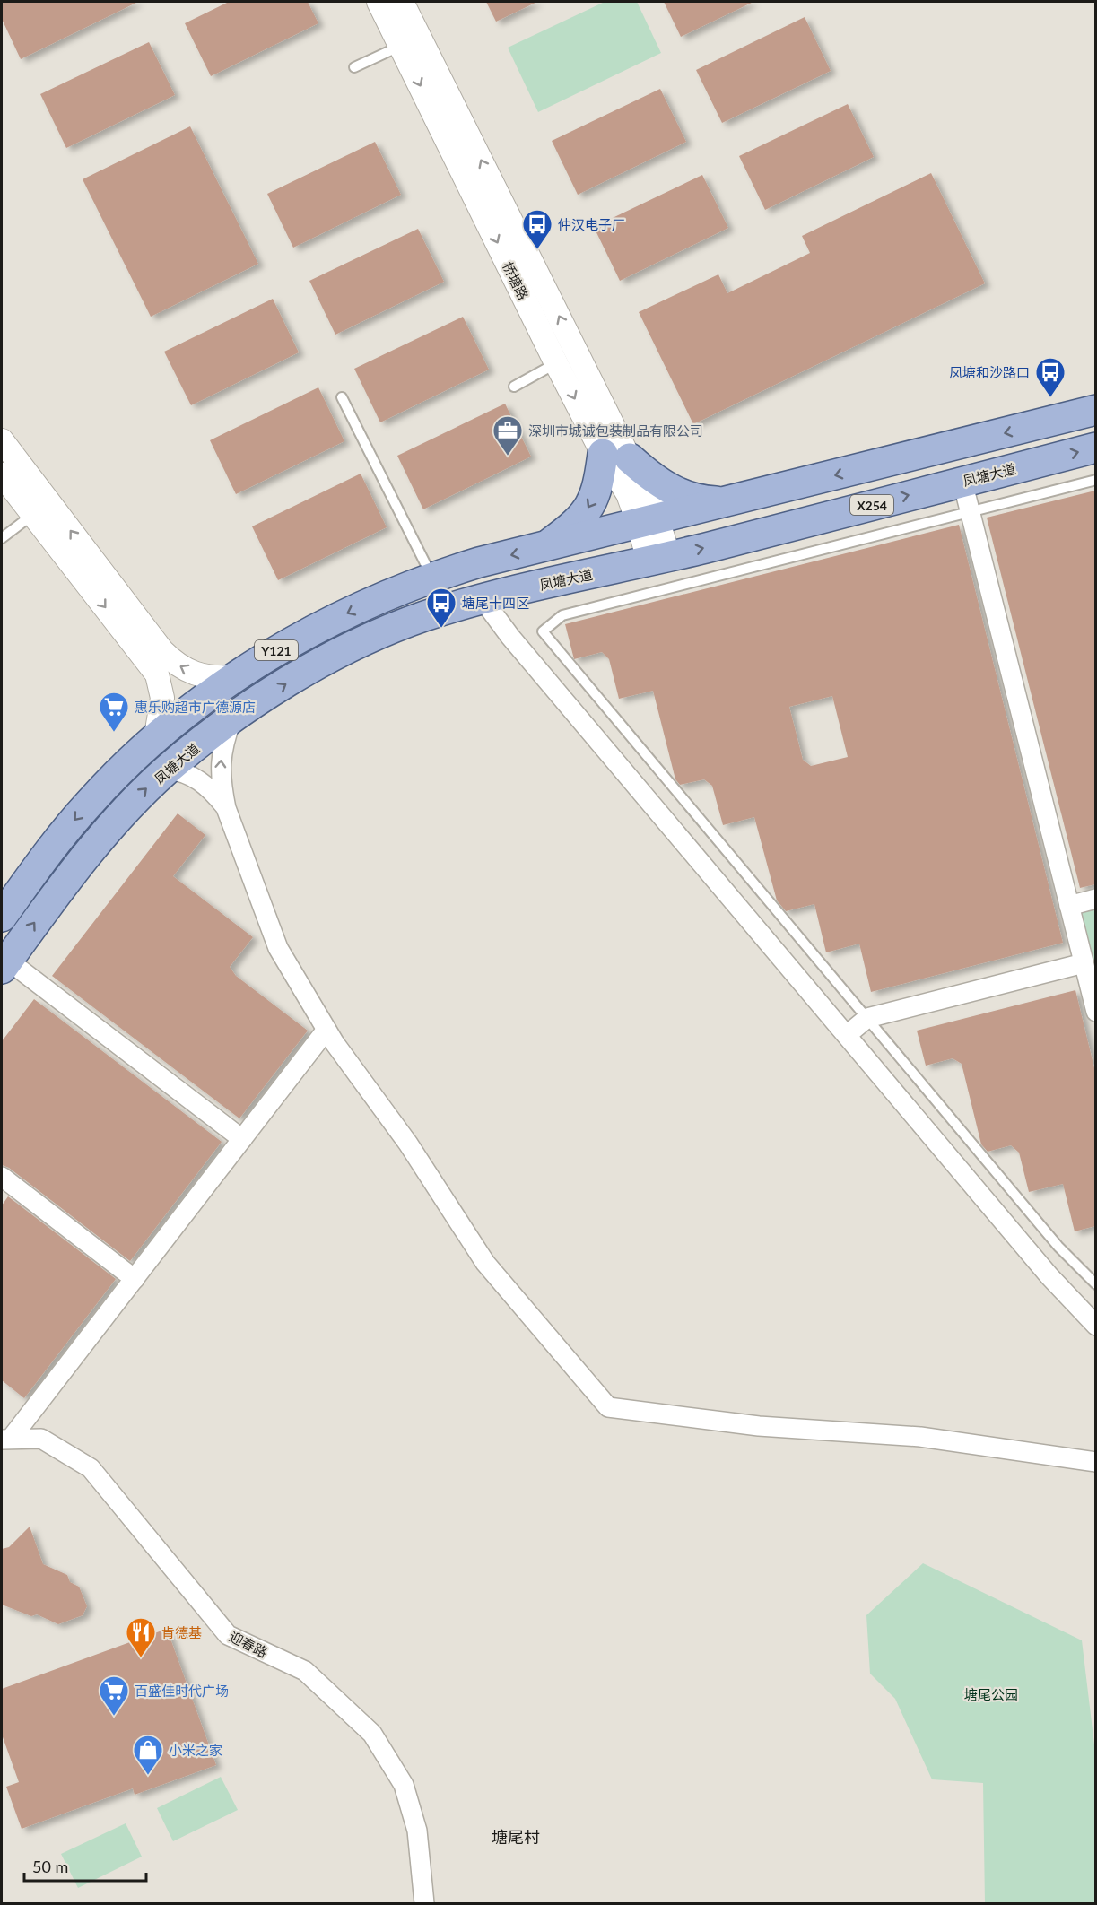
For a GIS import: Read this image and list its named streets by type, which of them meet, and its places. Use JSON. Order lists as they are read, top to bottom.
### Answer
{
  "streets": {
    "main road": ["凤塘大道", "X254", "Y121"],
    "street": ["桥塘路", "迎春路"]
  },
  "crossings": [
    ["桥塘路", "凤塘大道"],
    ["桥塘路", "Y121"]
  ],
  "districts": ["塘尾村"],
  "parks": ["塘尾公园"],
  "places": {
    "bus stop": ["仲汉电子厂", "凤塘和沙路口", "塘尾十四区"],
    "office": ["深圳市城诚包装制品有限公司"],
    "supermarket": ["惠乐购超市广德源店", "百盛佳时代广场"],
    "restaurant": ["肯德基"],
    "shop": ["小米之家"]
  },
  "scale_bar": "50 m"
}
